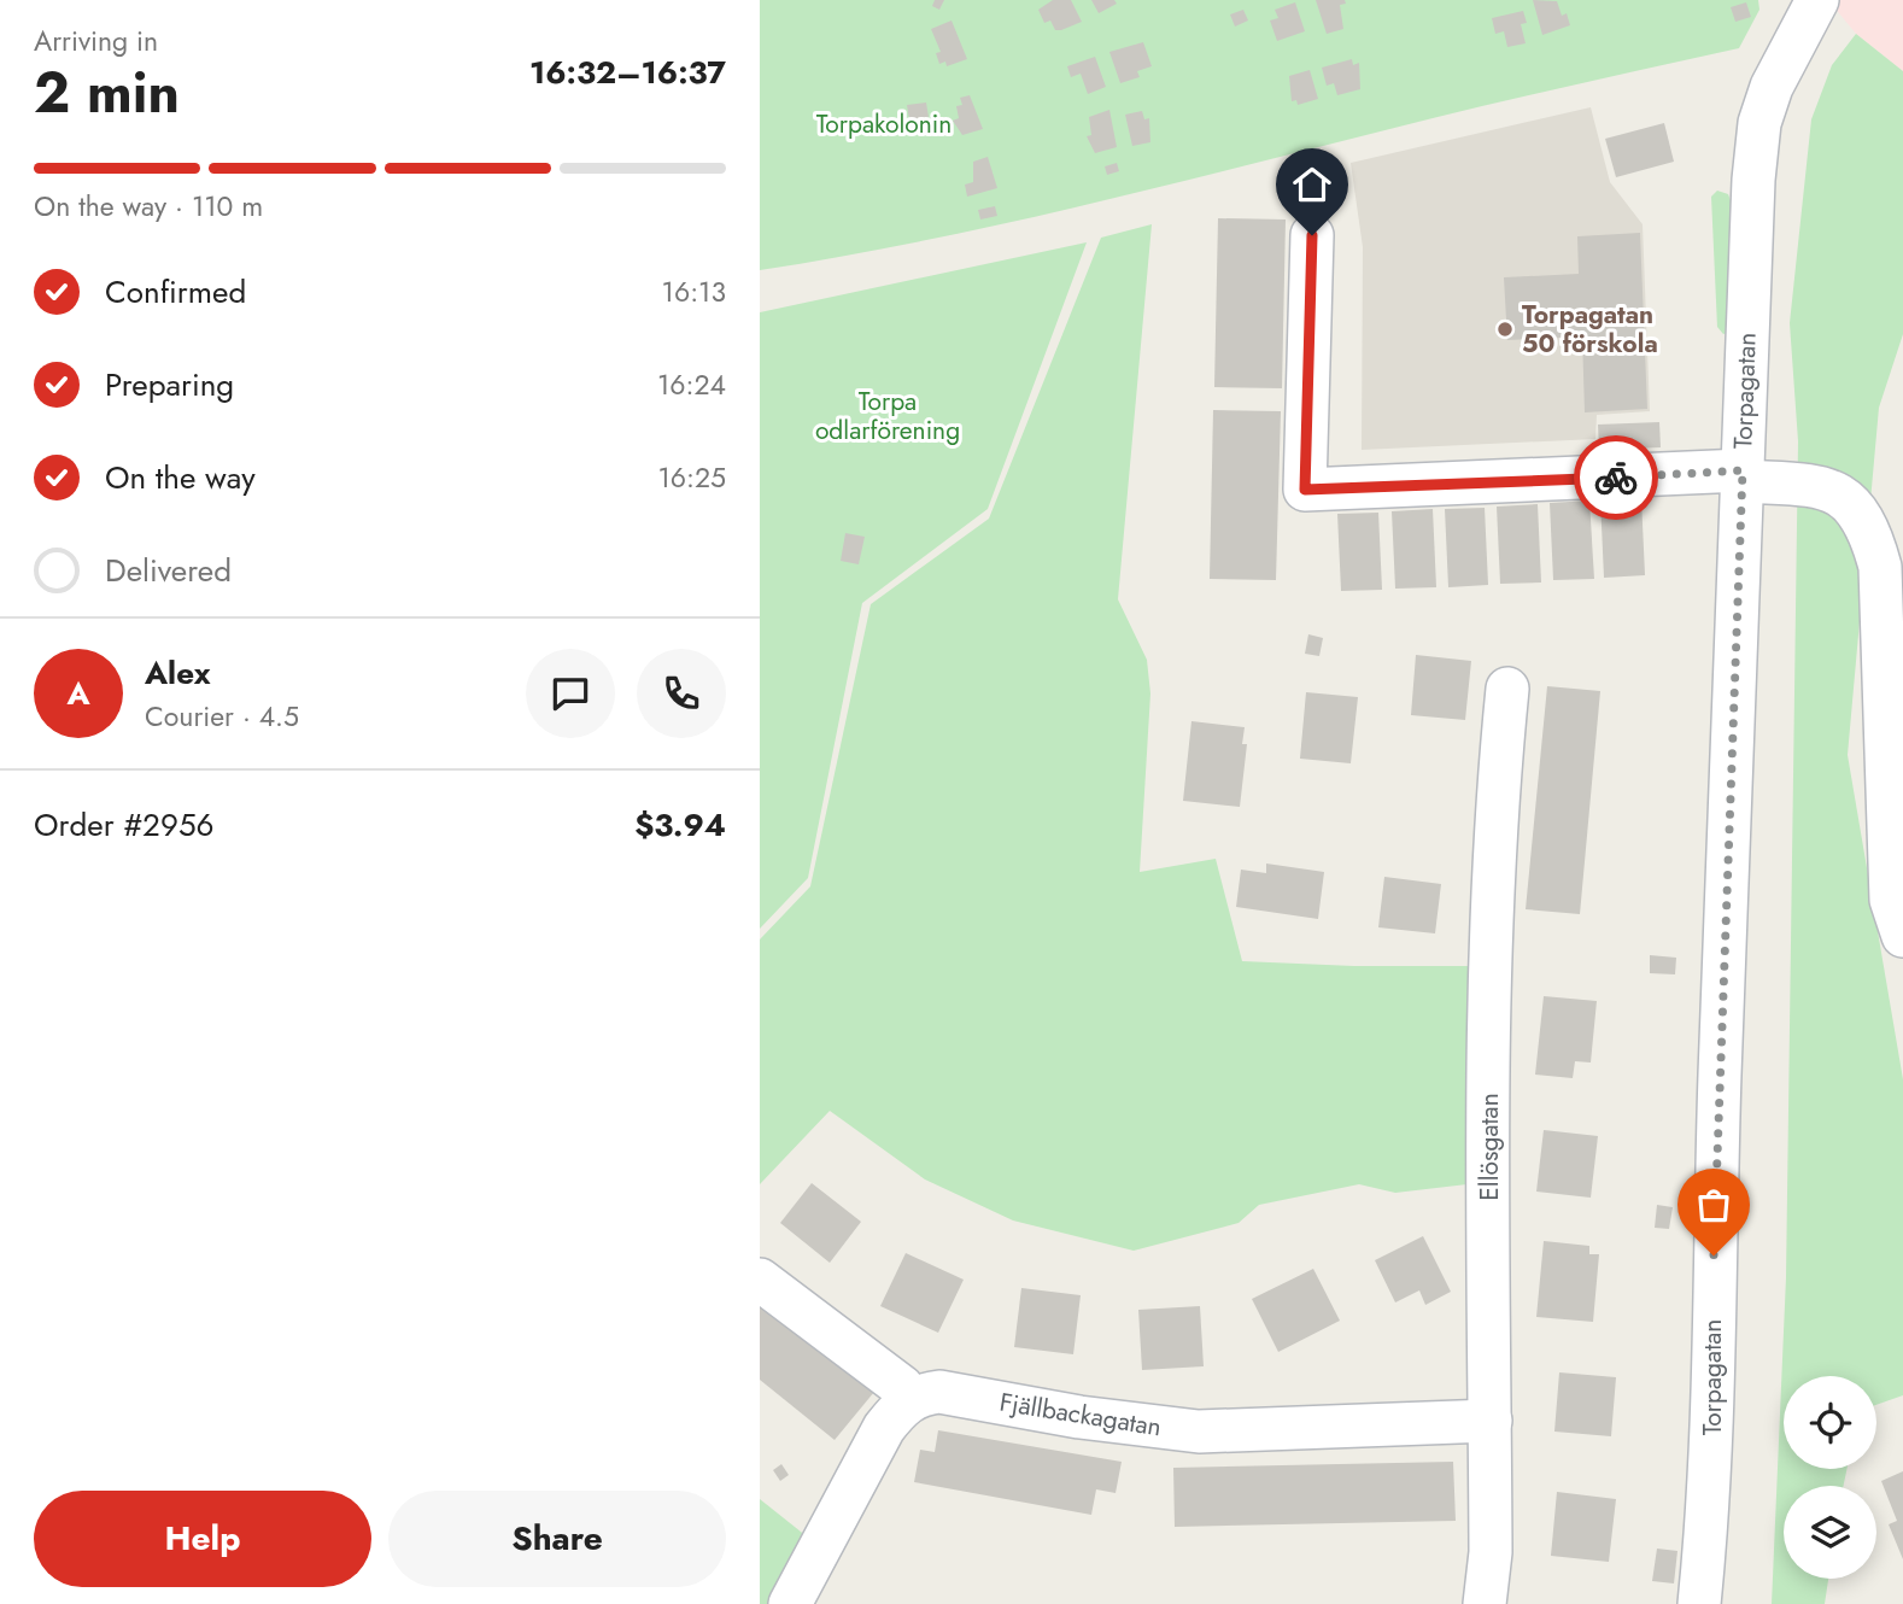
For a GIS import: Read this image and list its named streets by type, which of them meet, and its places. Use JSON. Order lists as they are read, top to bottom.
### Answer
{
  "streets": {
    "street": ["Torpagatan", "Ellösgatan", "Fjällbackagatan"]
  },
  "crossings": [
    ["Ellösgatan", "Fjällbackagatan"]
  ],
  "parks": ["Torpakolonin", "Torpa odlarförening"],
  "places": ["Torpagatan 50 förskola"],
  "page": {
    "heading": ["2 min", "Arriving in", "16:32–16:37"],
    "panel": [
      "Alex",
      "Courier · 4.5",
      "Order #2956",
      "$3.94"
    ],
    "bar": "On the way · 110 m",
    "list": [
      ["Confirmed", "16:13"],
      ["Preparing", "16:24"],
      ["On the way", "16:25"],
      "Delivered"
    ],
    "round": "A",
    "buttons": ["Help", "Share"]
  }
}
